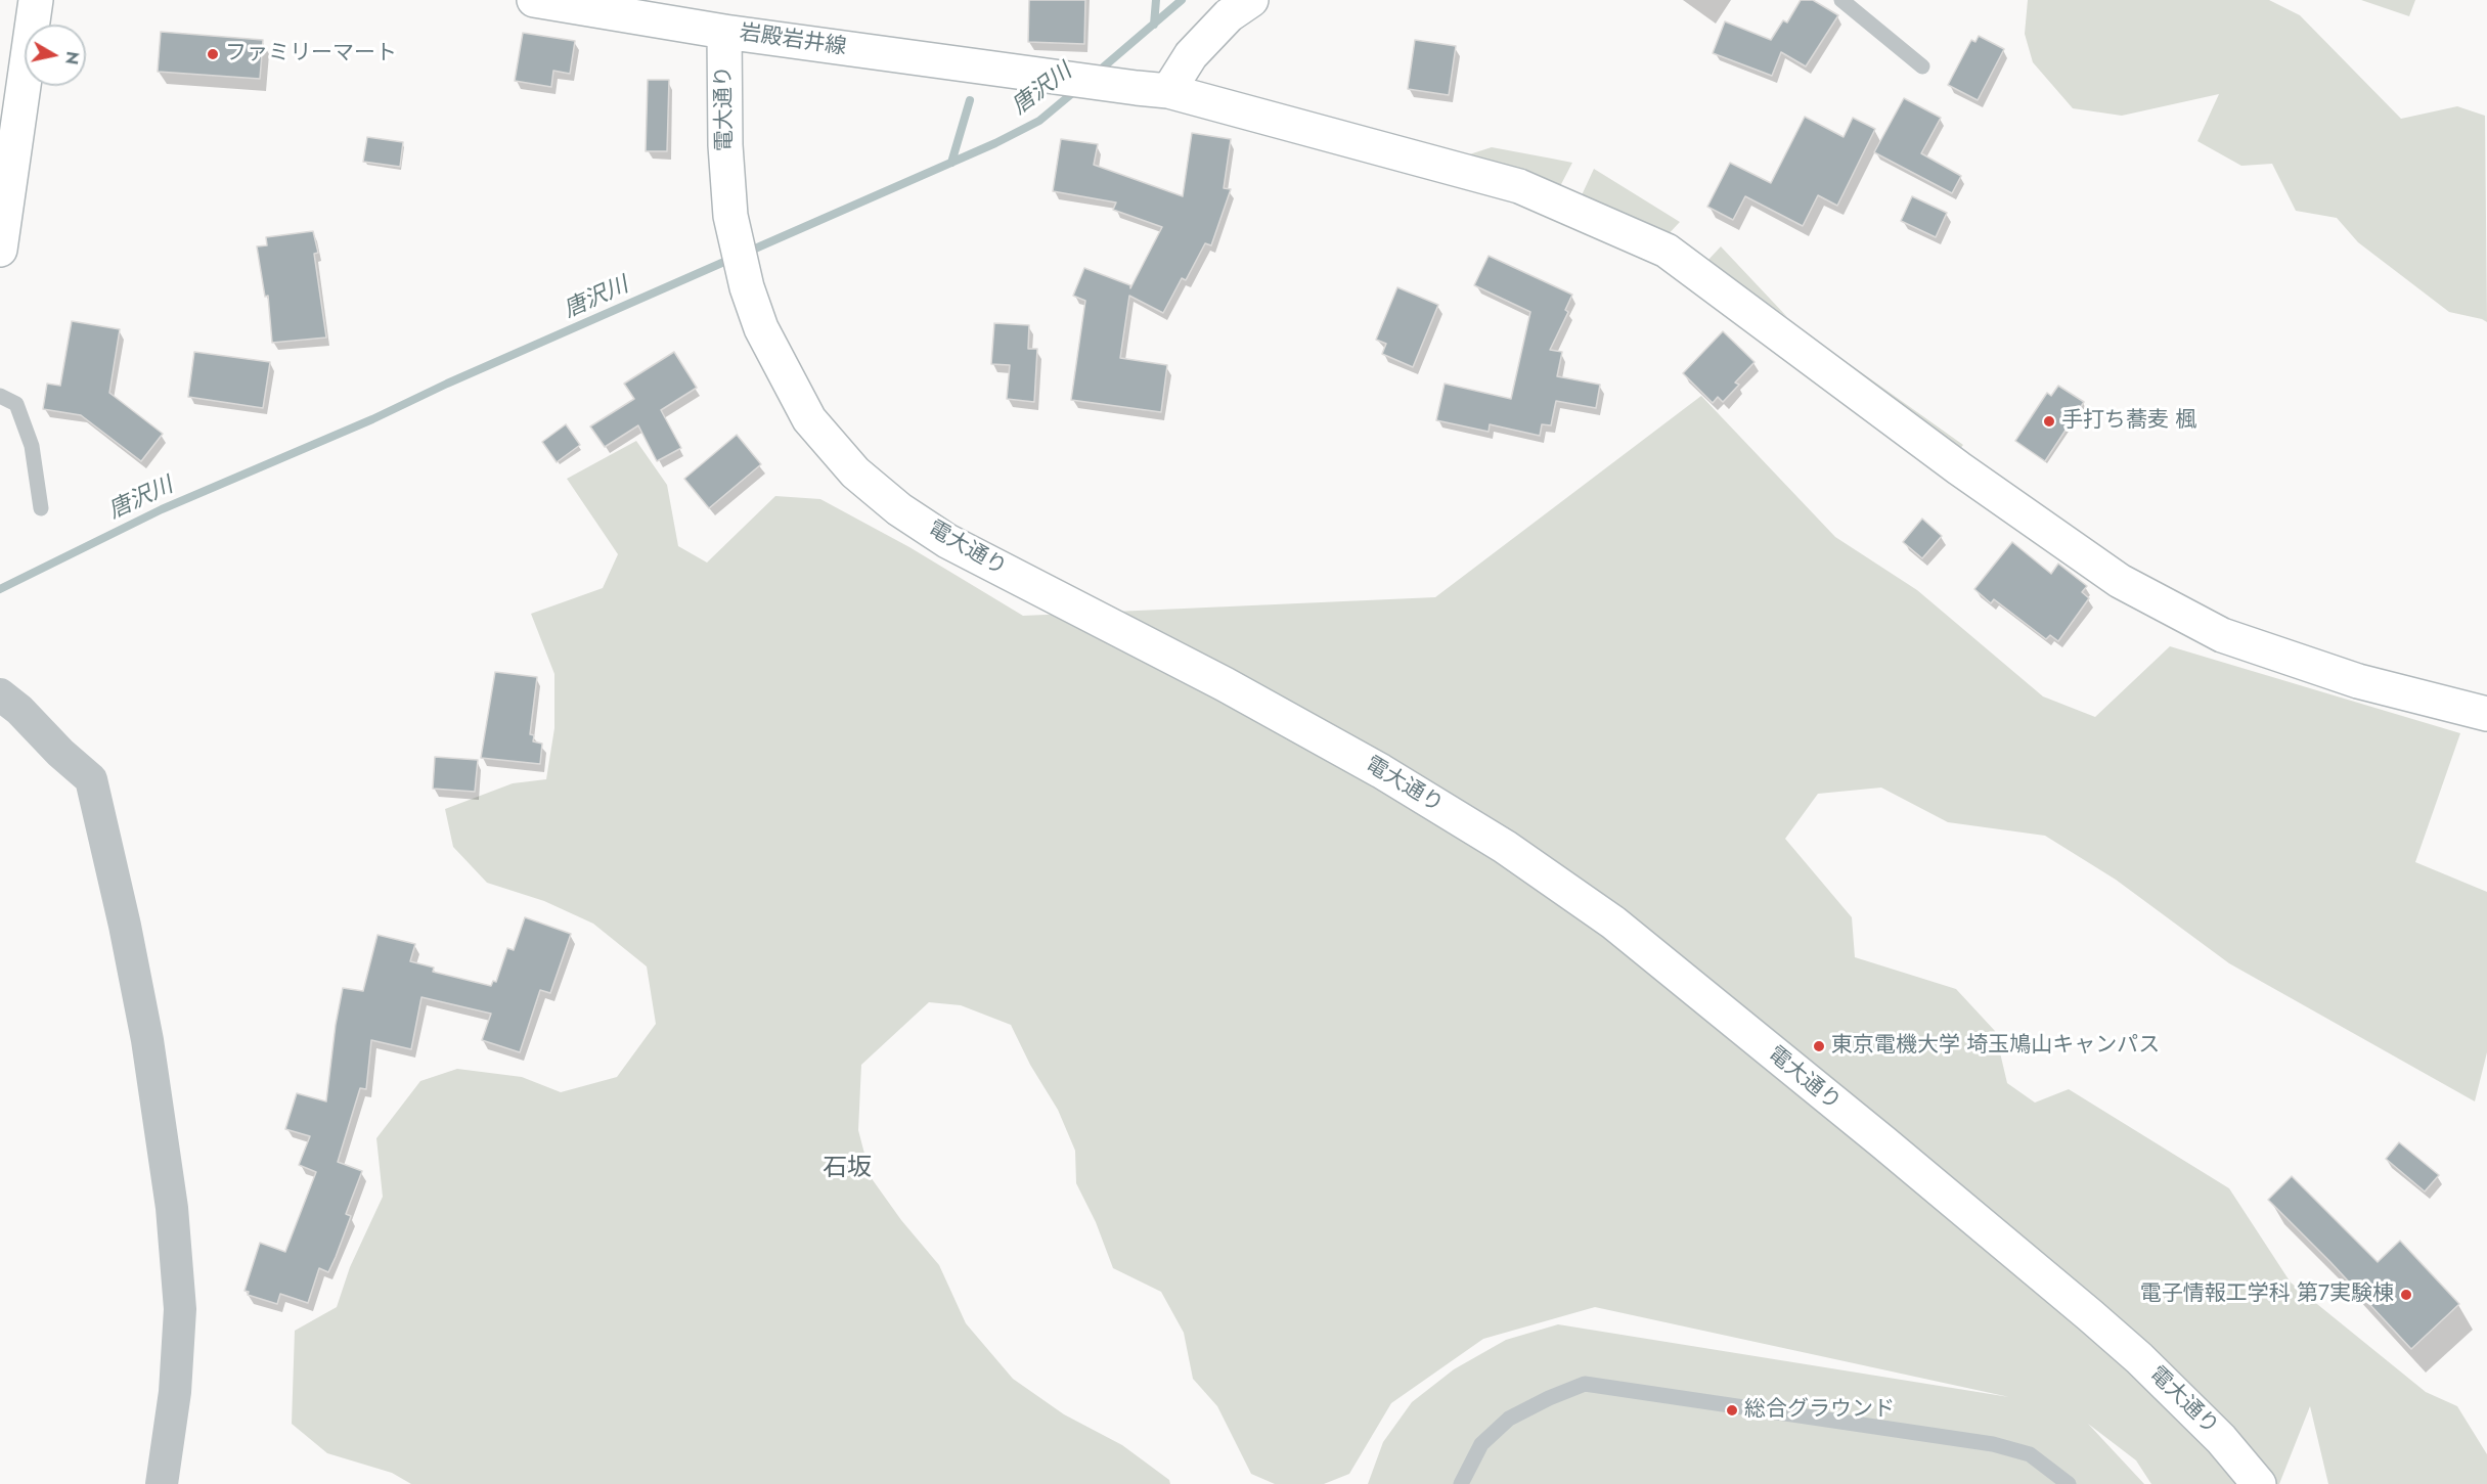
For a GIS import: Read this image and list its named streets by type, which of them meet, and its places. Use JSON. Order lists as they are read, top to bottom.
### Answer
{
  "streets": {
    "street": ["岩殿岩井線", "電大通り"]
  },
  "crossings": [
    ["岩殿岩井線", "電大通り"]
  ],
  "districts": ["石坂"],
  "water": ["唐沢川"],
  "places": [
    "ファミリーマート",
    "手打ち蕎麦 楓",
    "東京電機大学 埼玉鳩山キャンパス",
    "電子情報工学科 第7実験棟",
    "総合グラウンド"
  ],
  "north": "right"
}
